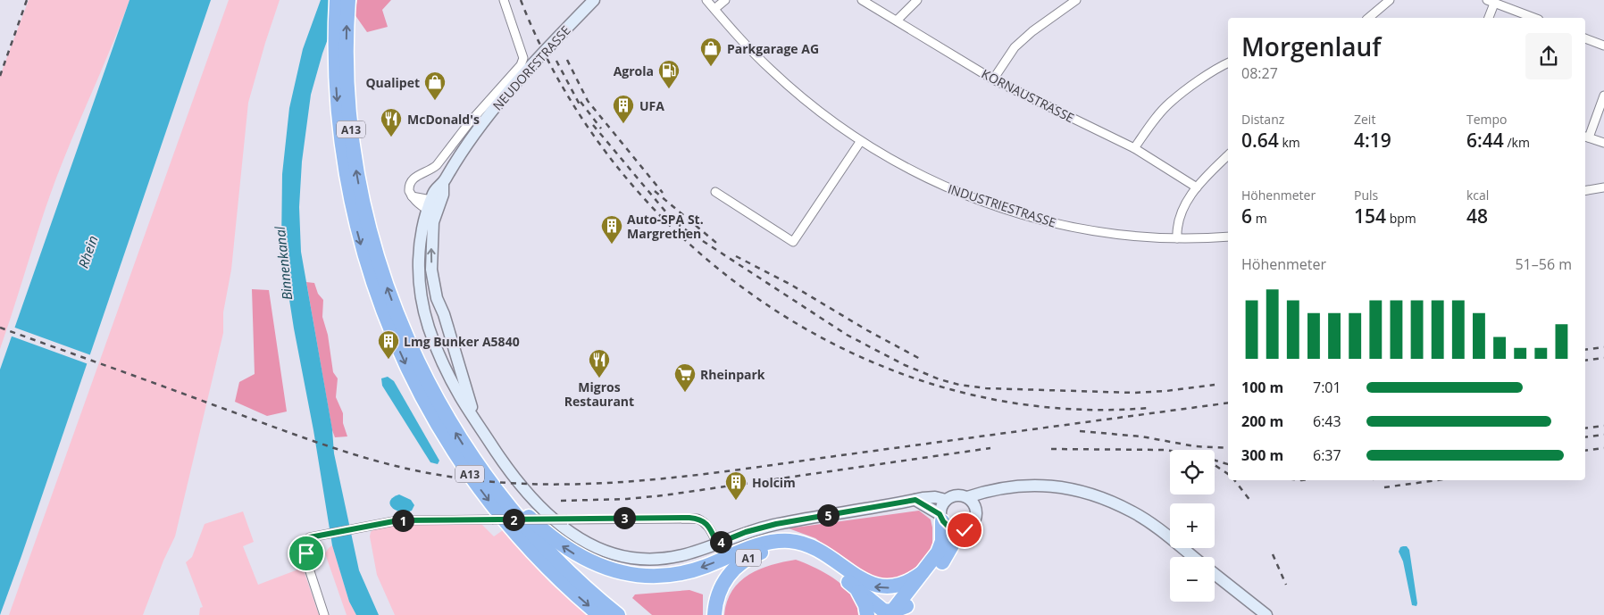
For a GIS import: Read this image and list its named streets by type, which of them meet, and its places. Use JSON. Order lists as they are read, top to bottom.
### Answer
{
  "streets": {
    "highway": ["A13", "A1"],
    "main road": ["NEUDORFSTRASSE"],
    "street": ["KORNAUSTRASSE", "INDUSTRIESTRASSE"]
  },
  "water": ["Rhein", "Binnenkanal"],
  "places": {
    "shop": ["Parkgarage AG", "Qualipet"],
    "fuel station": ["Agrola"],
    "building": [
      "UFA",
      "Auto-SPA St. Margrethen",
      "Lmg Bunker A5840",
      "Holcim"
    ],
    "restaurant": ["McDonald's", "Migros Restaurant"],
    "supermarket": ["Rheinpark"]
  },
  "page": {
    "heading": ["Morgenlauf", "08:27"],
    "stats": [
      ["Distanz", "0.64 km"],
      ["Zeit", "4:19"],
      ["Tempo", "6:44 /km"],
      ["Höhenmeter", "6 m"],
      ["Puls", "154 bpm"],
      ["kcal", "48"]
    ],
    "chart": ["Höhenmeter", "51–56 m"],
    "list": [
      {
        "name": "100 m",
        "note": "7:01"
      },
      {
        "name": "200 m",
        "note": "6:43"
      },
      {
        "name": "300 m",
        "note": "6:37"
      }
    ],
    "map_buttons": ["+", "−"],
    "pins": [
      "5",
      "3",
      "2",
      "1",
      "4"
    ]
  }
}
